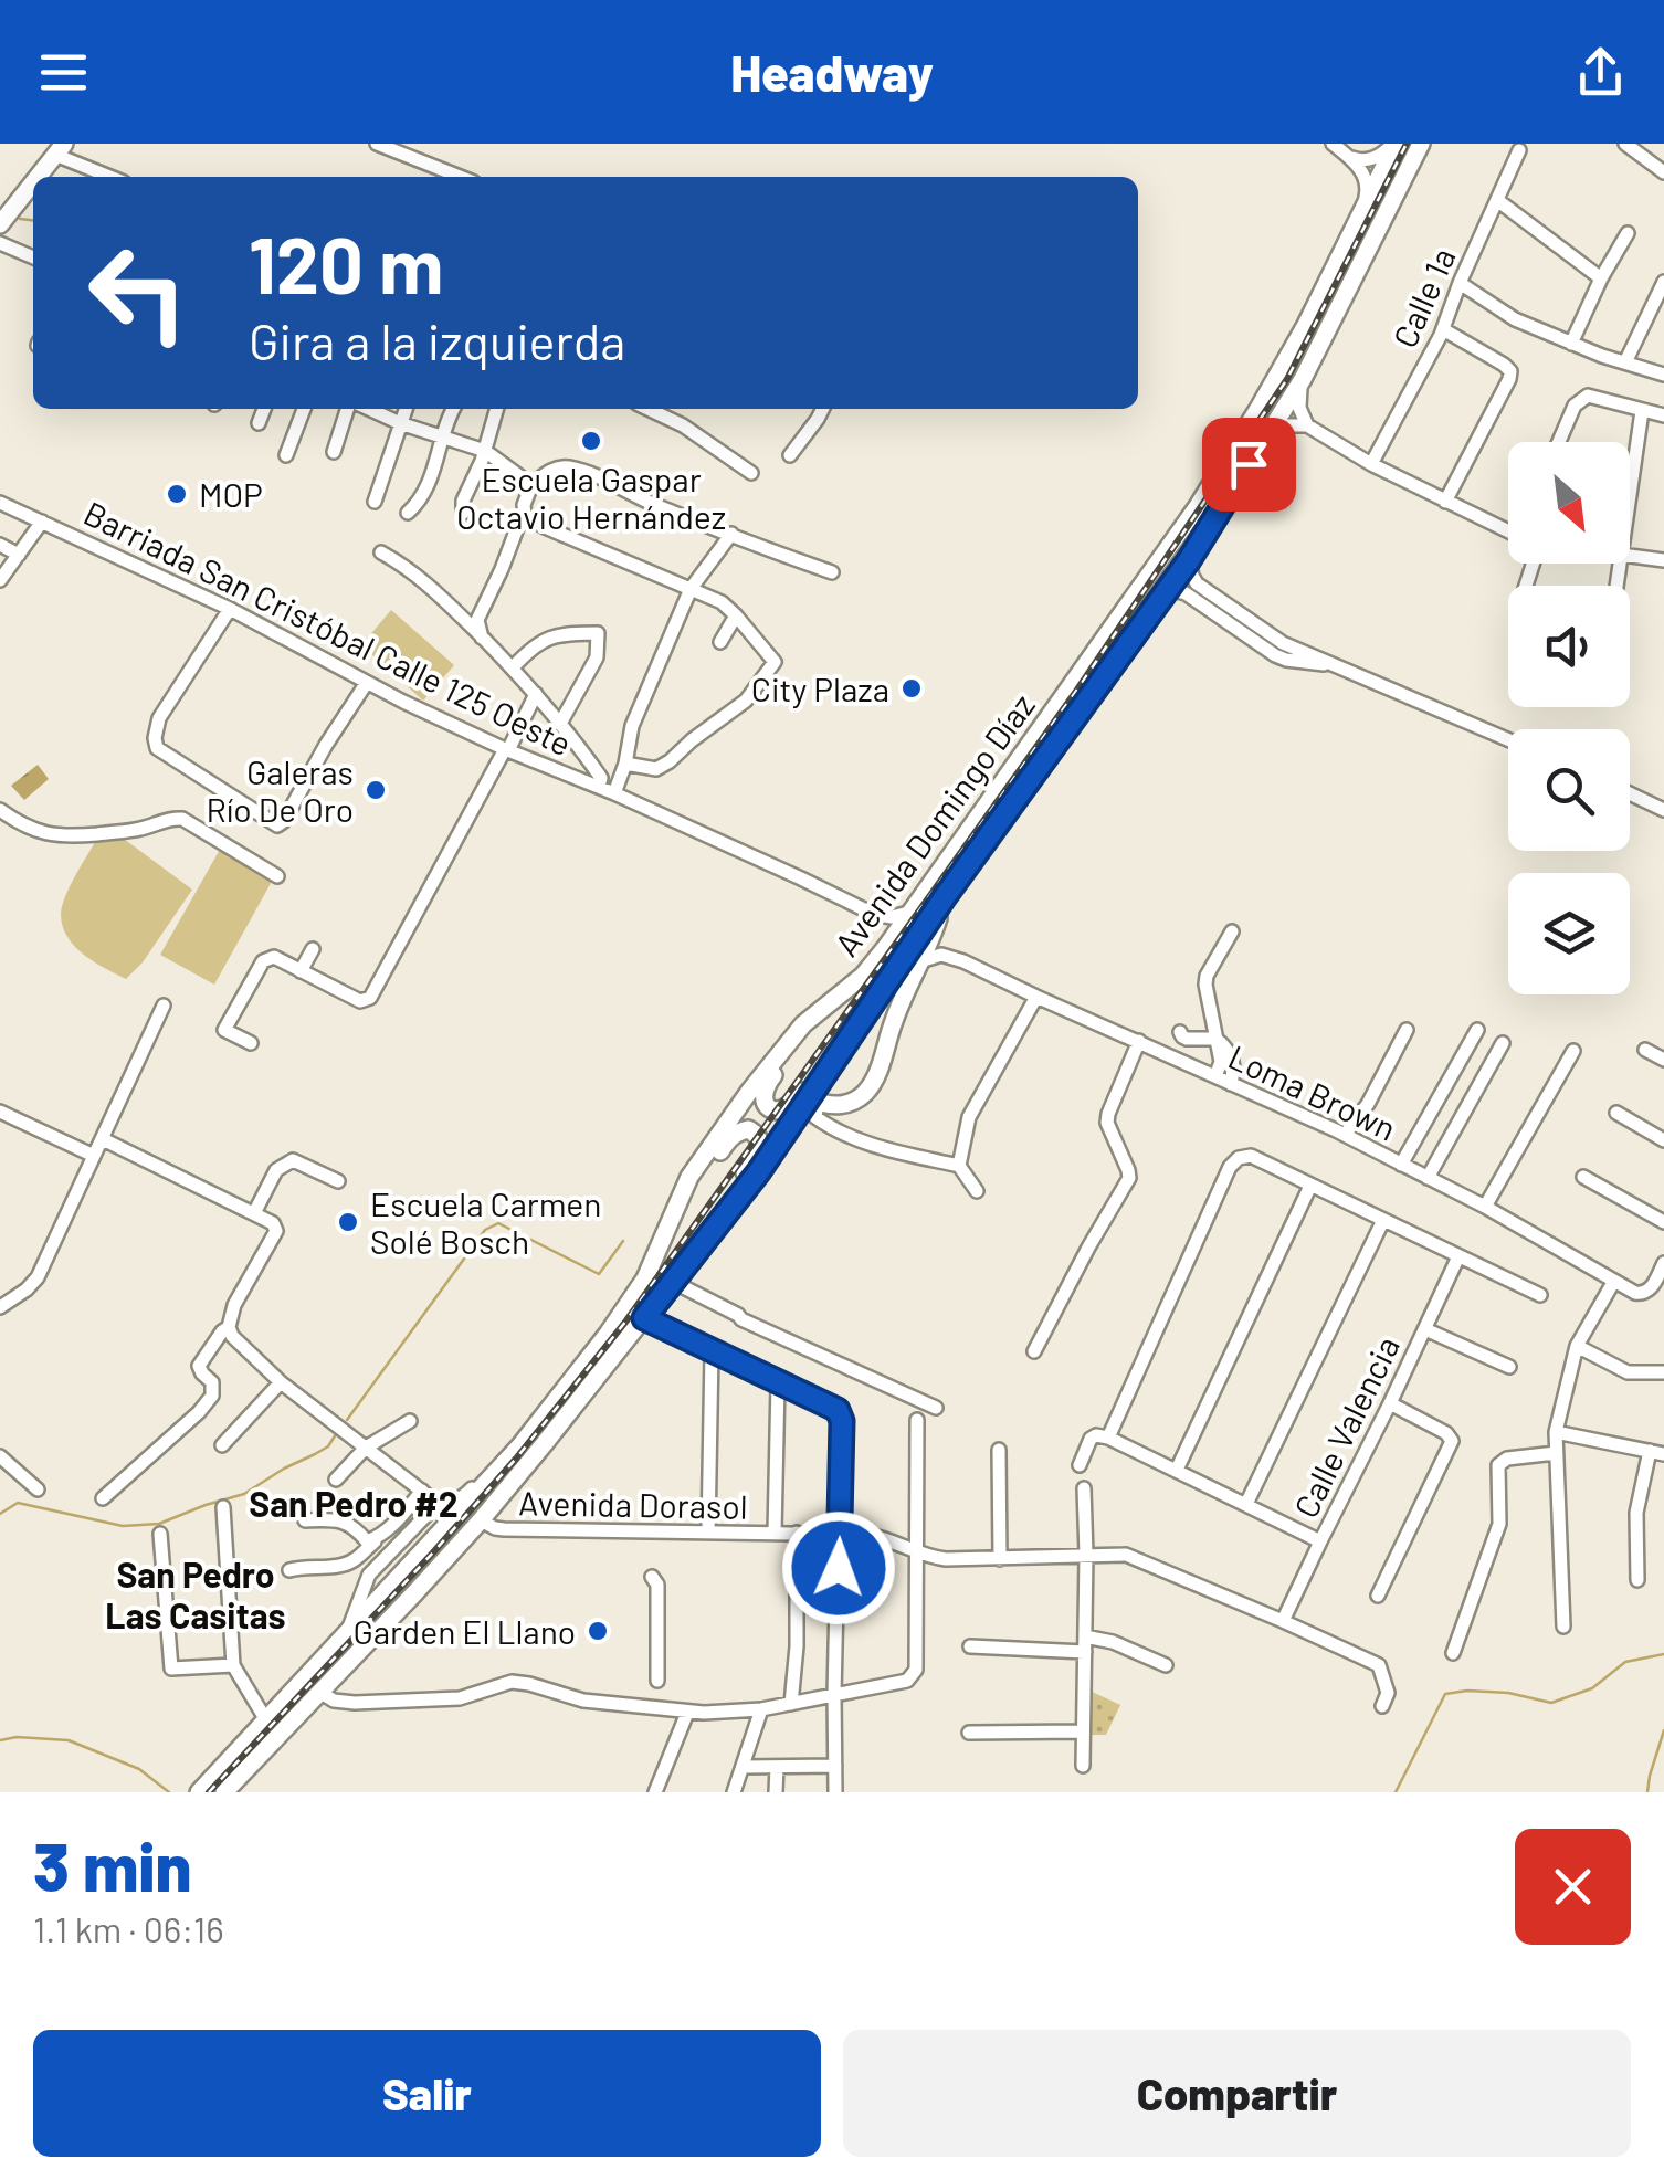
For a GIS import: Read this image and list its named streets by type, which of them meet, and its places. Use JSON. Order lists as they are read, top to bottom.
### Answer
{
  "streets": {
    "main road": ["Avenida Domingo Díaz"],
    "street": [
      "Calle 1a",
      "Barriada San Cristóbal Calle 125 Oeste",
      "Loma Brown",
      "Calle Valencia",
      "Avenida Dorasol"
    ]
  },
  "crossings": [
    ["Barriada San Cristóbal Calle 125 Oeste", "Avenida Domingo Díaz"],
    ["Avenida Domingo Díaz", "Avenida Dorasol"],
    ["Calle Valencia", "Avenida Dorasol"]
  ],
  "districts": ["San Pedro #2", "San Pedro Las Casitas"],
  "places": [
    "Escuela Gaspar Octavio Hernández",
    "MOP",
    "City Plaza",
    "Galeras Río De Oro",
    "Escuela Carmen Solé Bosch",
    "Garden El Llano"
  ],
  "north": "bottom right",
  "page": {
    "header": "Headway",
    "turn": ["120 m", "Gira a la izquierda"],
    "heading": ["3 min", "1.1 km · 06:16"],
    "buttons": ["Salir", "Compartir"]
  }
}
